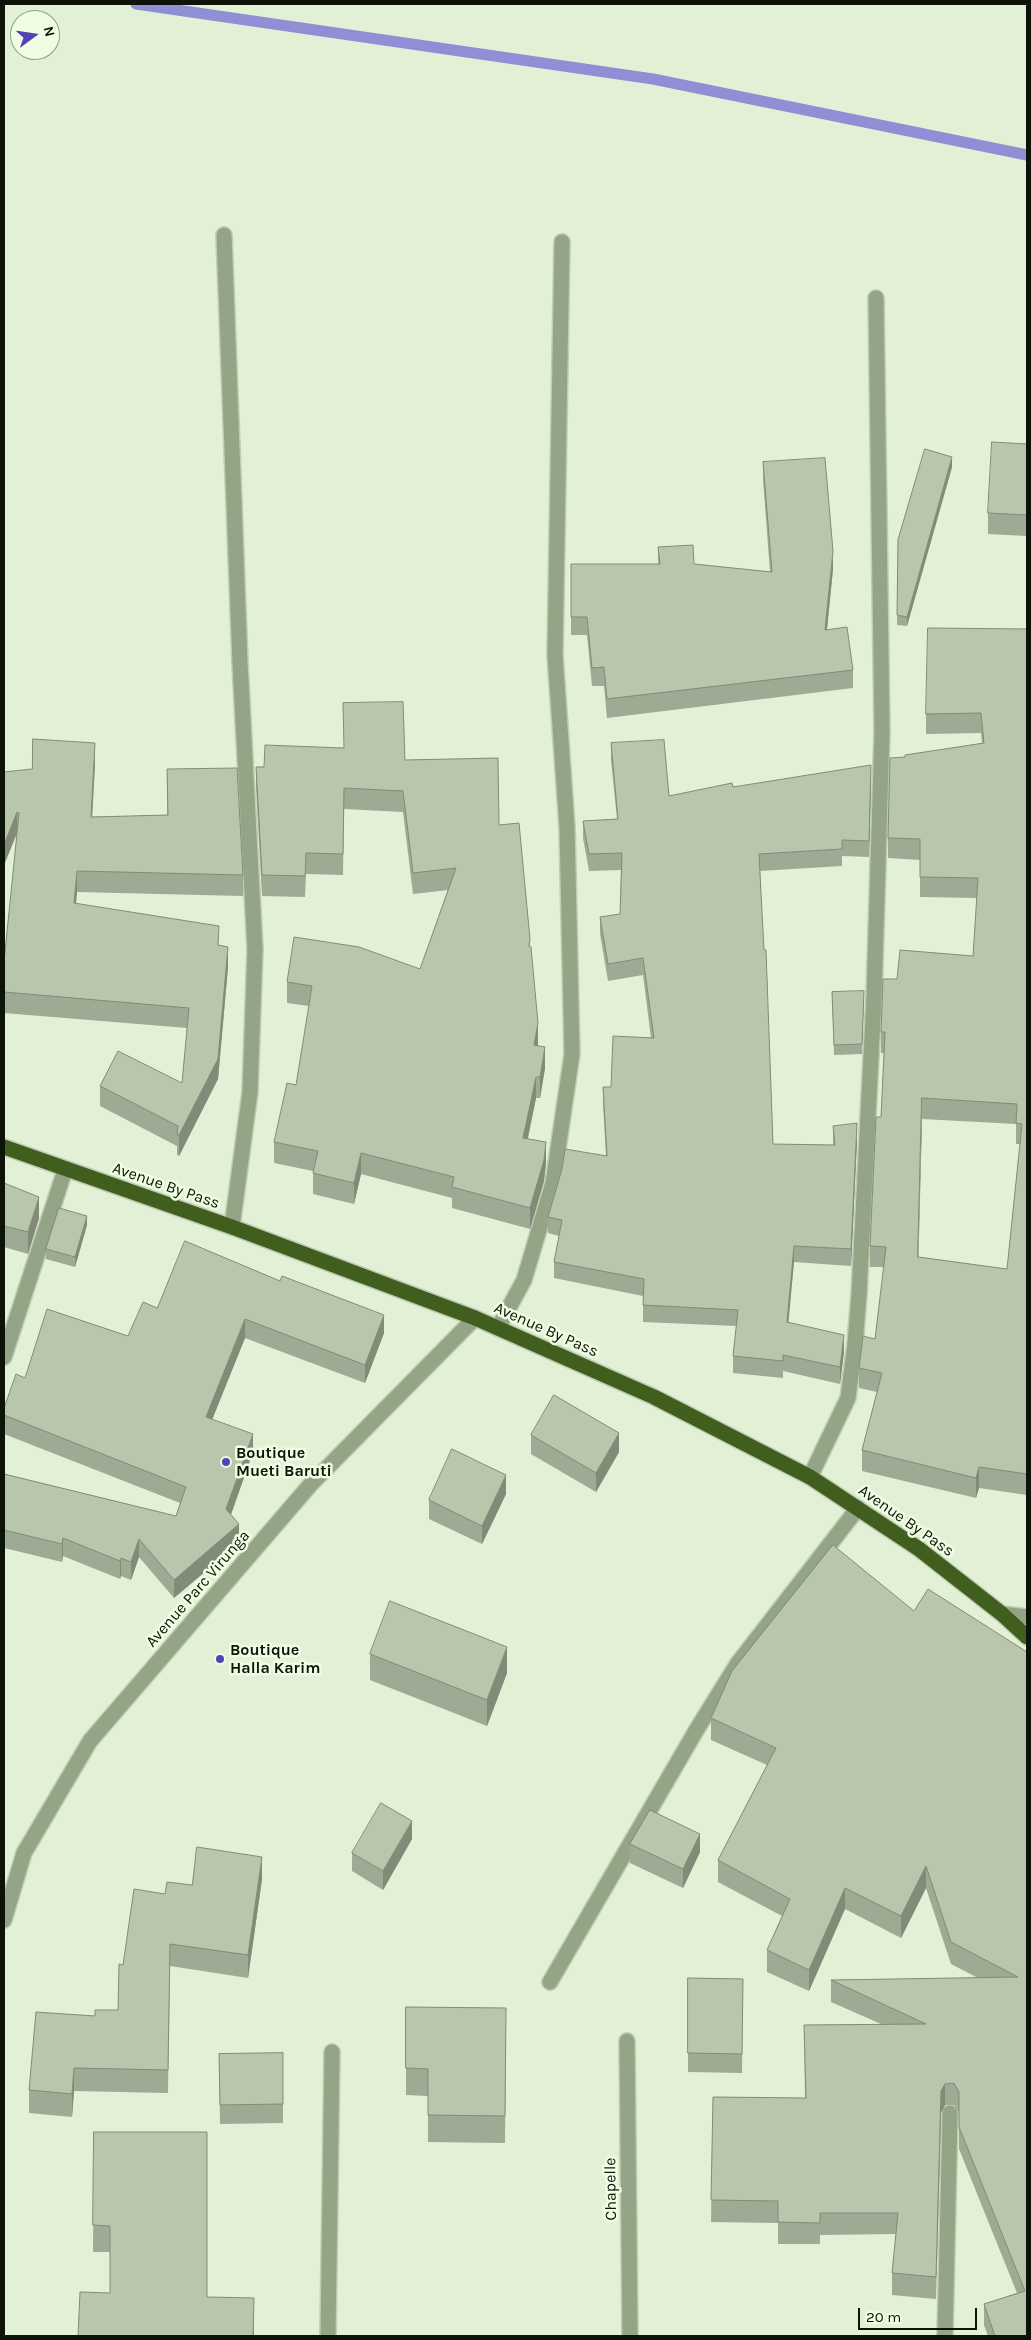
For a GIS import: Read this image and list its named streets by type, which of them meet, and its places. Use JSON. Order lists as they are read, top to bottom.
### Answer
{
  "streets": {
    "highway": ["Avenue By Pass"],
    "street": ["Avenue Parc Virunga", "Chapelle"]
  },
  "crossings": [
    ["Avenue By Pass", "Avenue Parc Virunga"]
  ],
  "places": ["Boutique Mueti Baruti", "Boutique Halla Karim"],
  "scale_bar": "20 m",
  "north": "right"
}
